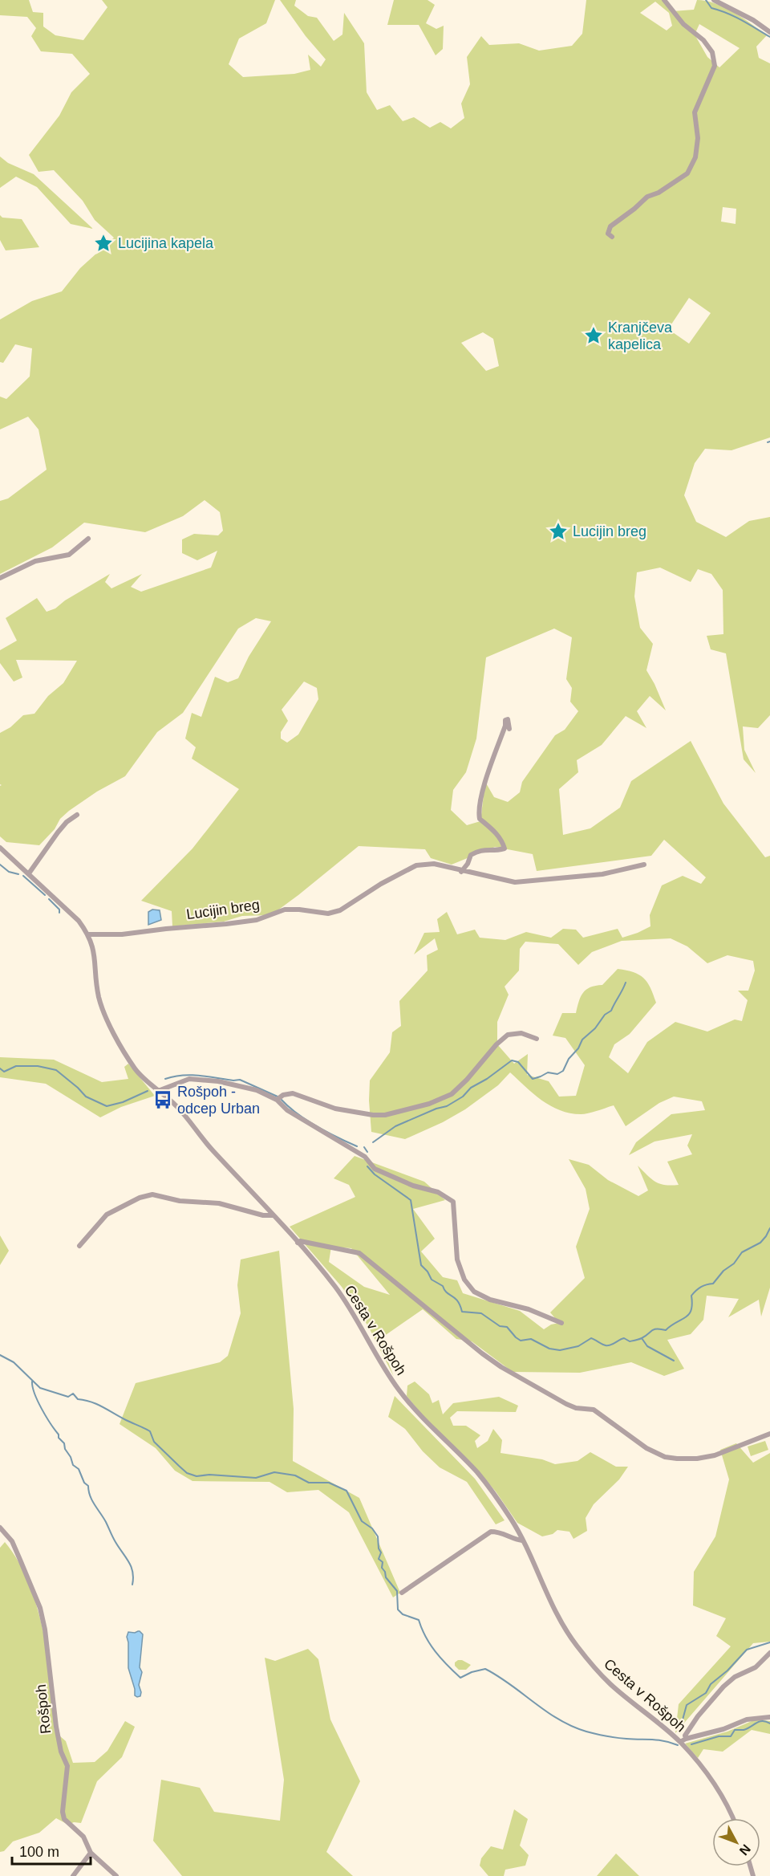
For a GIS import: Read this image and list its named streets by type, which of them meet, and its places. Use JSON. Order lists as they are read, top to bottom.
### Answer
{
  "streets": {
    "street": ["Lucijin breg", "Cesta v Rošpoh", "Rošpoh"]
  },
  "crossings": [
    ["Lucijin breg", "Cesta v Rošpoh"]
  ],
  "places": {
    "place": ["Lucijina kapela", "Kranjčeva kapelica", "Lucijin breg"],
    "bus stop": ["Rošpoh - odcep Urban"]
  },
  "scale_bar": "100 m",
  "north": "bottom right"
}
